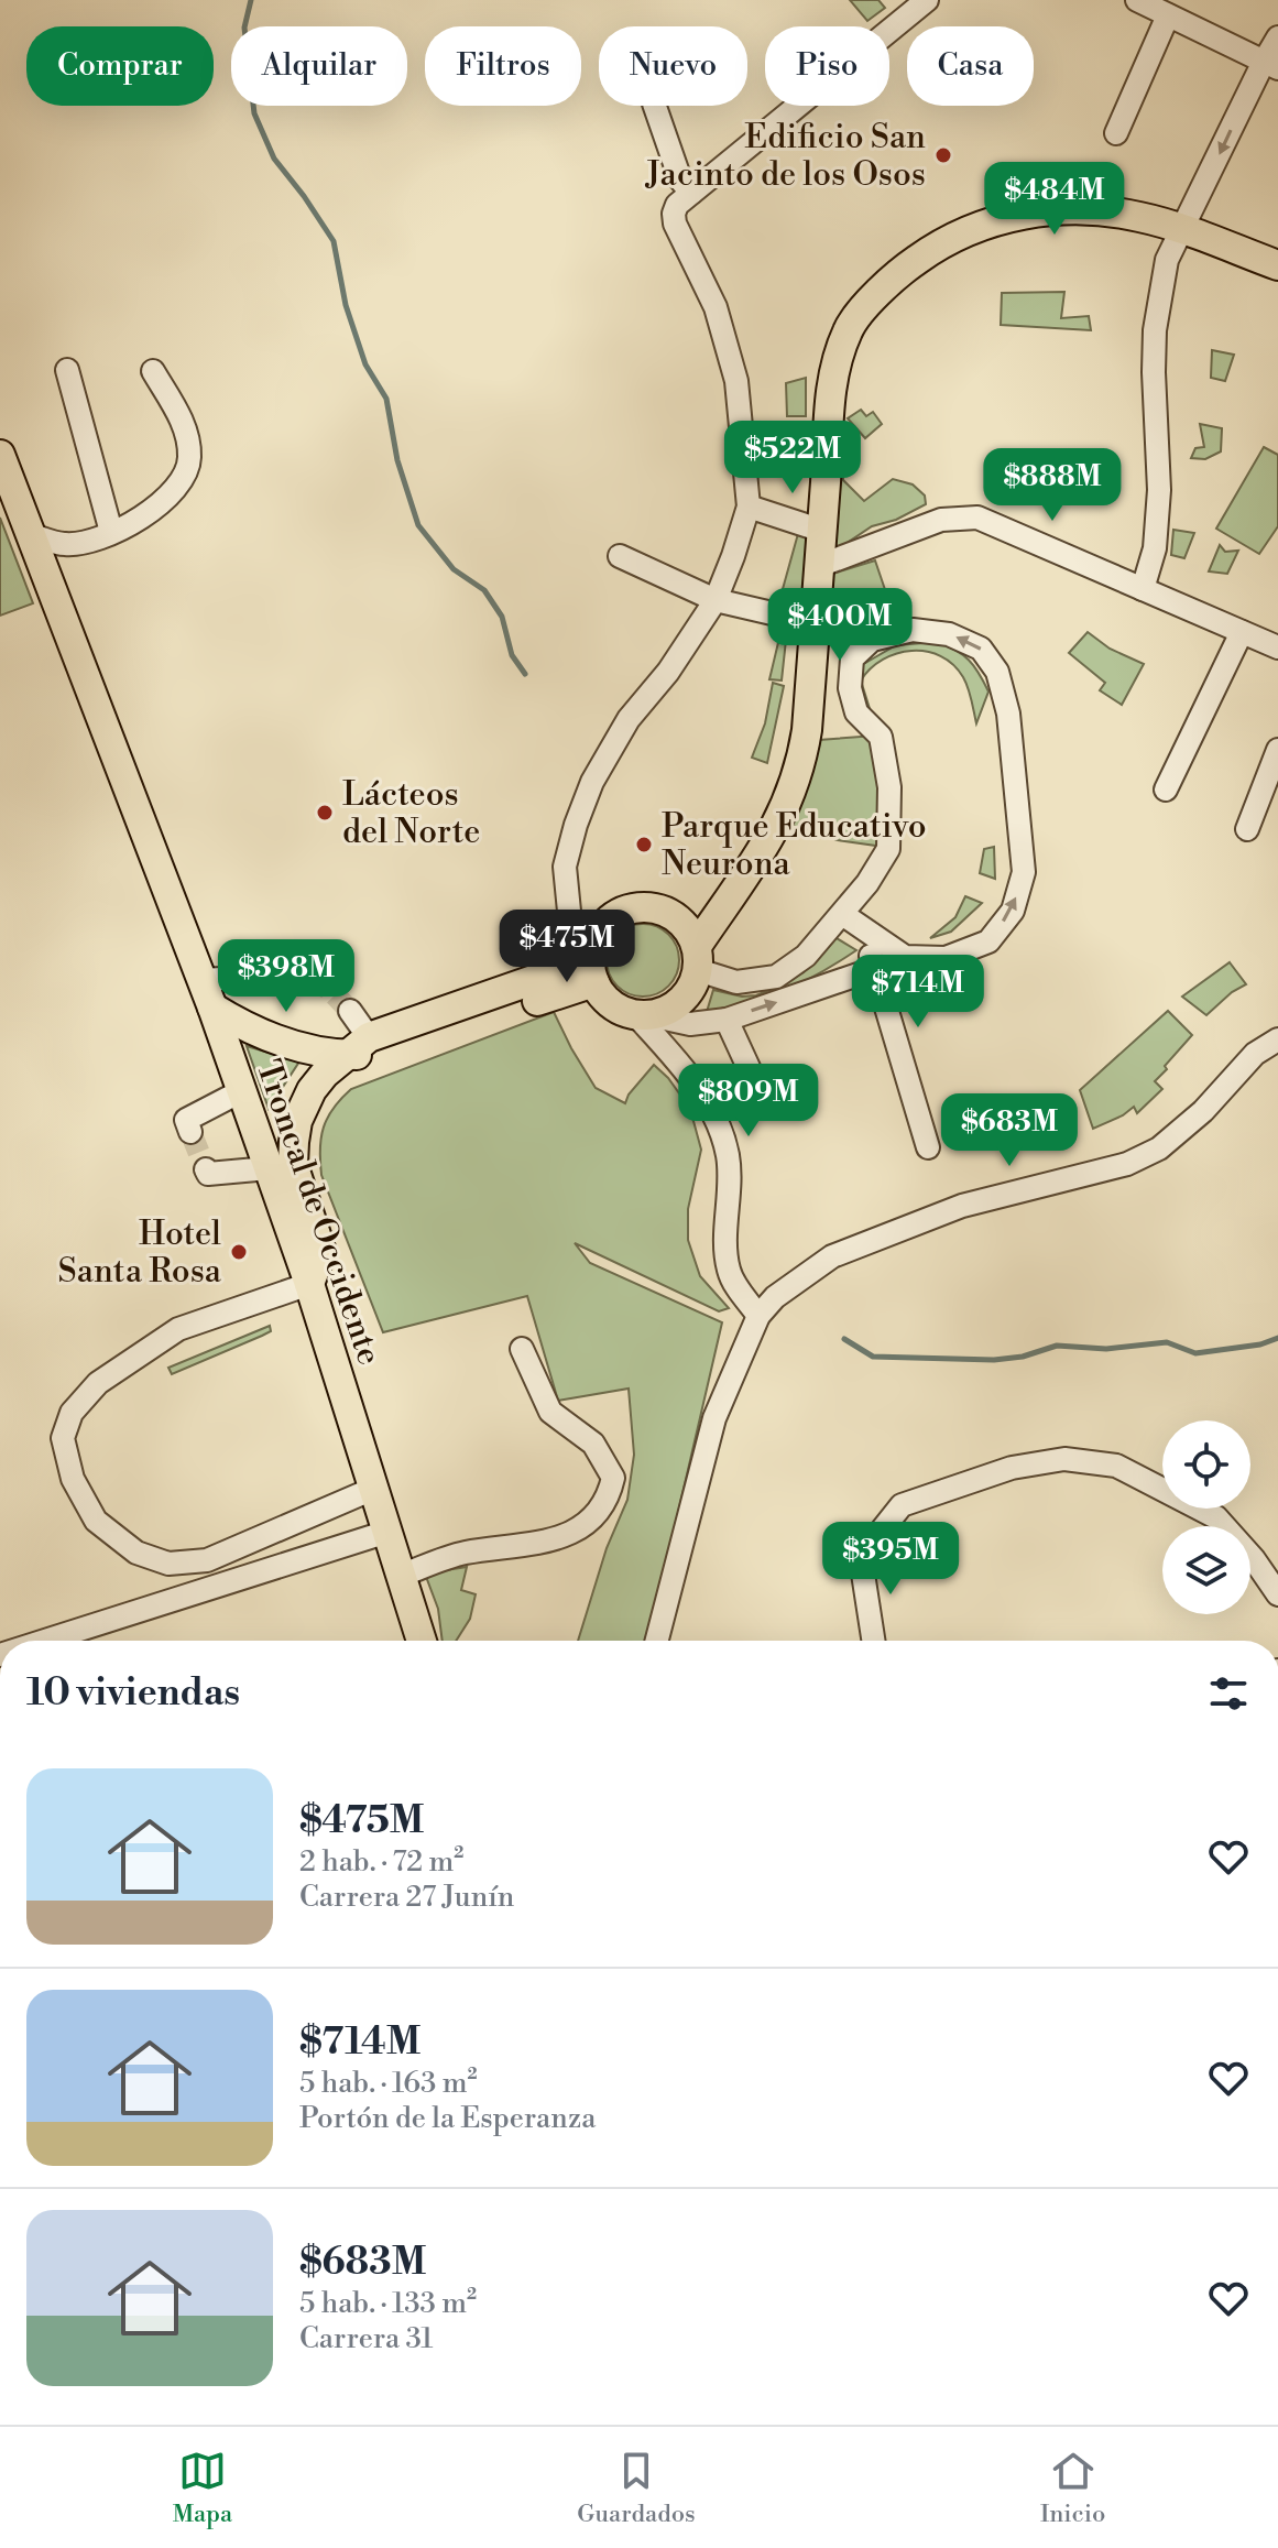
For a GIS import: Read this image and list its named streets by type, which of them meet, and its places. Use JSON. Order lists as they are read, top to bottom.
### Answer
{
  "streets": {
    "main road": ["Troncal de Occidente"]
  },
  "places": [
    "Edificio San Jacinto de los Osos",
    "Lácteos del Norte",
    "Parque Educativo Neurona",
    "Hotel Santa Rosa"
  ],
  "page": {
    "chip": [
      "Comprar",
      "Alquilar",
      "Filtros",
      "Nuevo",
      "Piso",
      "Casa"
    ],
    "price": [
      "$484M",
      "$522M",
      "$888M",
      "$400M",
      "$475M",
      "$398M",
      "$714M",
      "$809M",
      "$683M",
      "$395M"
    ],
    "heading": "10 viviendas",
    "list": [
      {
        "name": "$475M",
        "note": "2 hab. · 72 m² · Carrera 27 Junín"
      },
      {
        "name": "$714M",
        "note": "5 hab. · 163 m² · Portón de la Esperanza"
      },
      {
        "name": "$683M",
        "note": "5 hab. · 133 m² · Carrera 31"
      }
    ],
    "tabs": ["Mapa", "Guardados", "Inicio"]
  }
}
